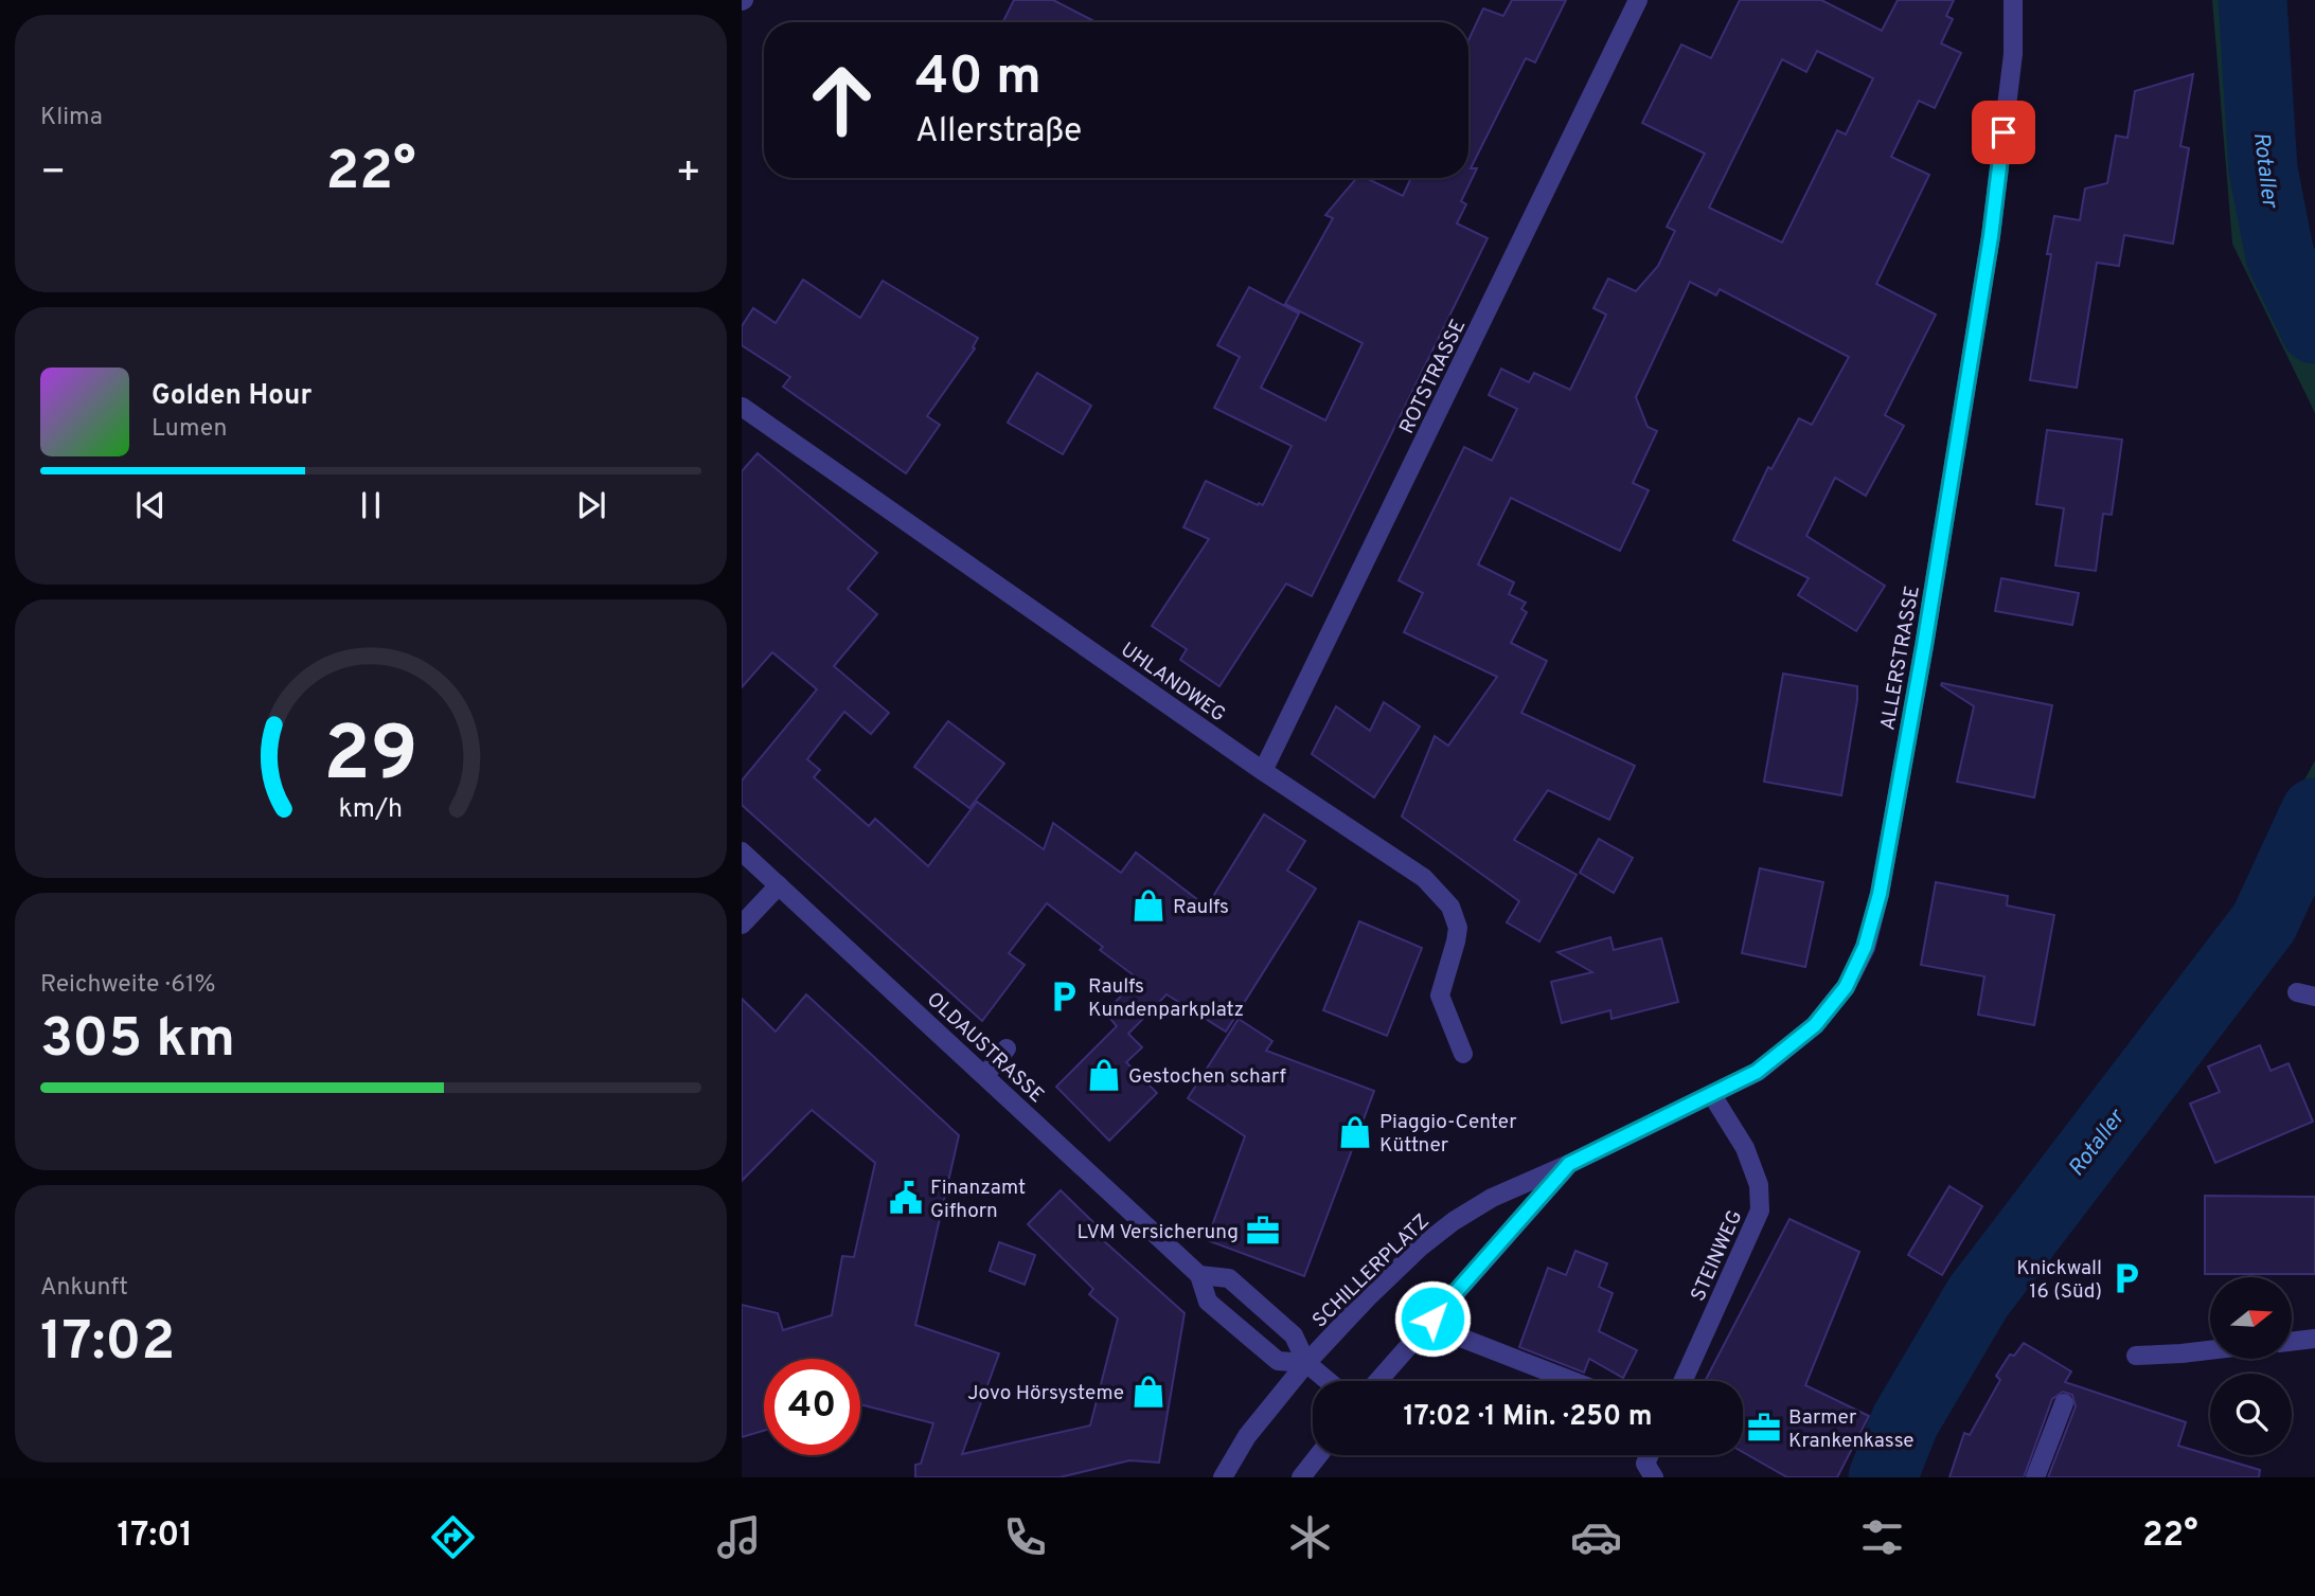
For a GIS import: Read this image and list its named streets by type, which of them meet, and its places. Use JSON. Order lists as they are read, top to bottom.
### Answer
{
  "streets": {
    "street": [
      "ROTSTRASSE",
      "ALLERSTRASSE",
      "UHLANDWEG",
      "OLDAUSTRASSE",
      "STEINWEG",
      "SCHILLERPLATZ"
    ]
  },
  "crossings": [
    ["ROTSTRASSE", "UHLANDWEG"],
    ["ALLERSTRASSE", "STEINWEG"],
    ["ALLERSTRASSE", "SCHILLERPLATZ"],
    ["OLDAUSTRASSE", "SCHILLERPLATZ"]
  ],
  "water": ["Rotaller"],
  "places": {
    "shop": [
      "Raulfs",
      "Gestochen scharf",
      "Piaggio-Center Küttner",
      "Jovo Hörsysteme"
    ],
    "parking": ["Raulfs Kundenparkplatz", "Knickwall 16 (Süd)"],
    "public building": ["Finanzamt Gifhorn"],
    "office": ["LVM Versicherung", "Barmer Krankenkasse"]
  },
  "north": "right",
  "page": {
    "tile": [
      "Klima",
      ["Reichweite · 61%", "305 km"],
      ["Ankunft", "17:02"]
    ],
    "turn": ["40 m", "Allerstraße"],
    "heat": ["−", "22°", "+"],
    "song": ["Golden Hour", "Lumen"],
    "limit": "40",
    "trip": "17:02 · 1 Min. · 250 m",
    "tabs": ["17:01", "22°"],
    "gauge": ["29", "km/h"]
  }
}
